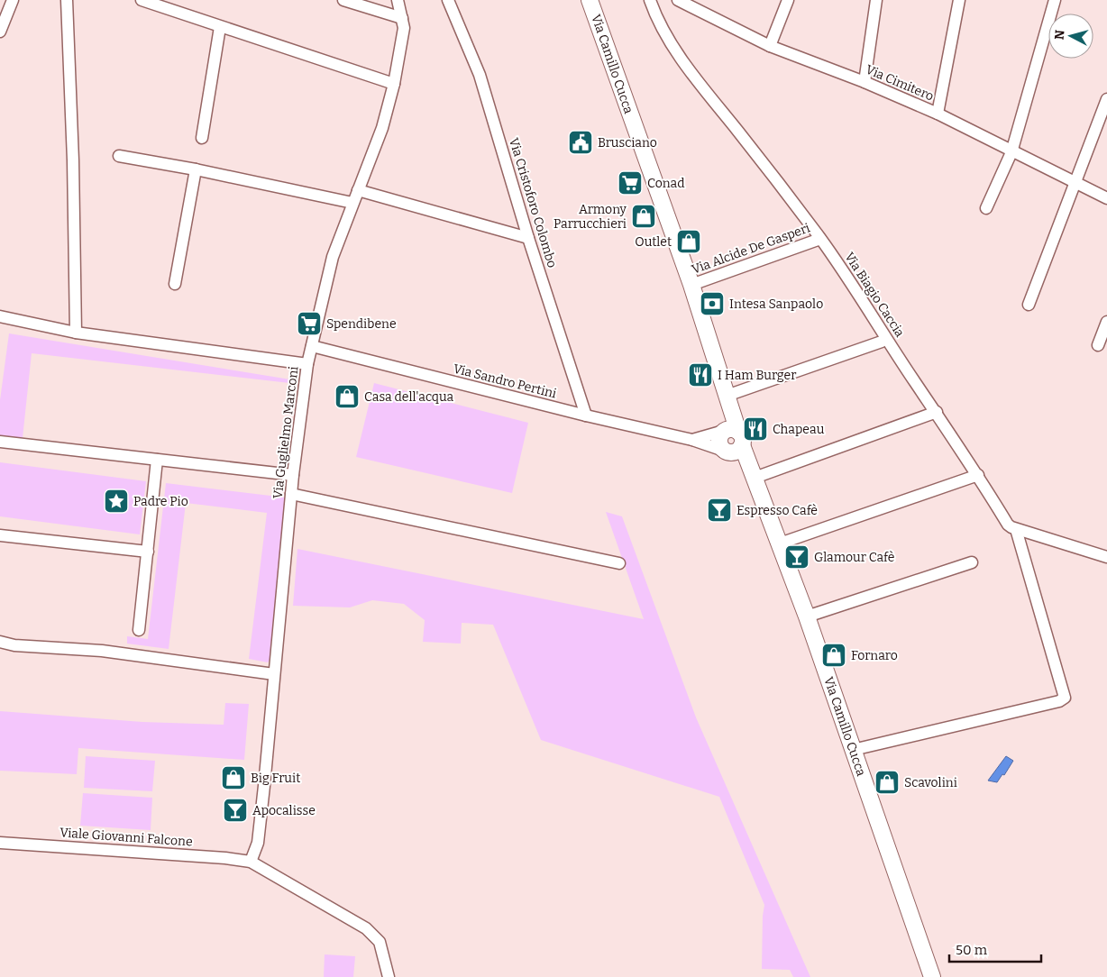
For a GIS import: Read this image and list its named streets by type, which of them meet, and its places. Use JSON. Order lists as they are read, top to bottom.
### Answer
{
  "streets": {
    "street": [
      "Via Camillo Cucca",
      "Via Cimitero",
      "Via Cristoforo Colombo",
      "Via Alcide De Gasperi",
      "Via Biagio Caccia",
      "Via Sandro Pertini",
      "Via Guglielmo Marconi",
      "Viale Giovanni Falcone"
    ]
  },
  "crossings": [
    ["Via Camillo Cucca", "Via Alcide De Gasperi"],
    ["Via Camillo Cucca", "Via Sandro Pertini"],
    ["Via Cristoforo Colombo", "Via Sandro Pertini"],
    ["Via Alcide De Gasperi", "Via Biagio Caccia"],
    ["Via Sandro Pertini", "Via Guglielmo Marconi"],
    ["Via Guglielmo Marconi", "Viale Giovanni Falcone"]
  ],
  "places": {
    "public building": ["Brusciano"],
    "supermarket": ["Conad", "Spendibene"],
    "shop": [
      "Armony Parrucchieri",
      "Outlet",
      "Casa dell'acqua",
      "Fornaro",
      "Big Fruit",
      "Scavolini"
    ],
    "bank": ["Intesa Sanpaolo"],
    "restaurant": ["I Ham Burger", "Chapeau"],
    "place": ["Padre Pio"],
    "bar": ["Espresso Cafè", "Glamour Cafè", "Apocalisse"]
  },
  "scale_bar": "50 m",
  "north": "left"
}
